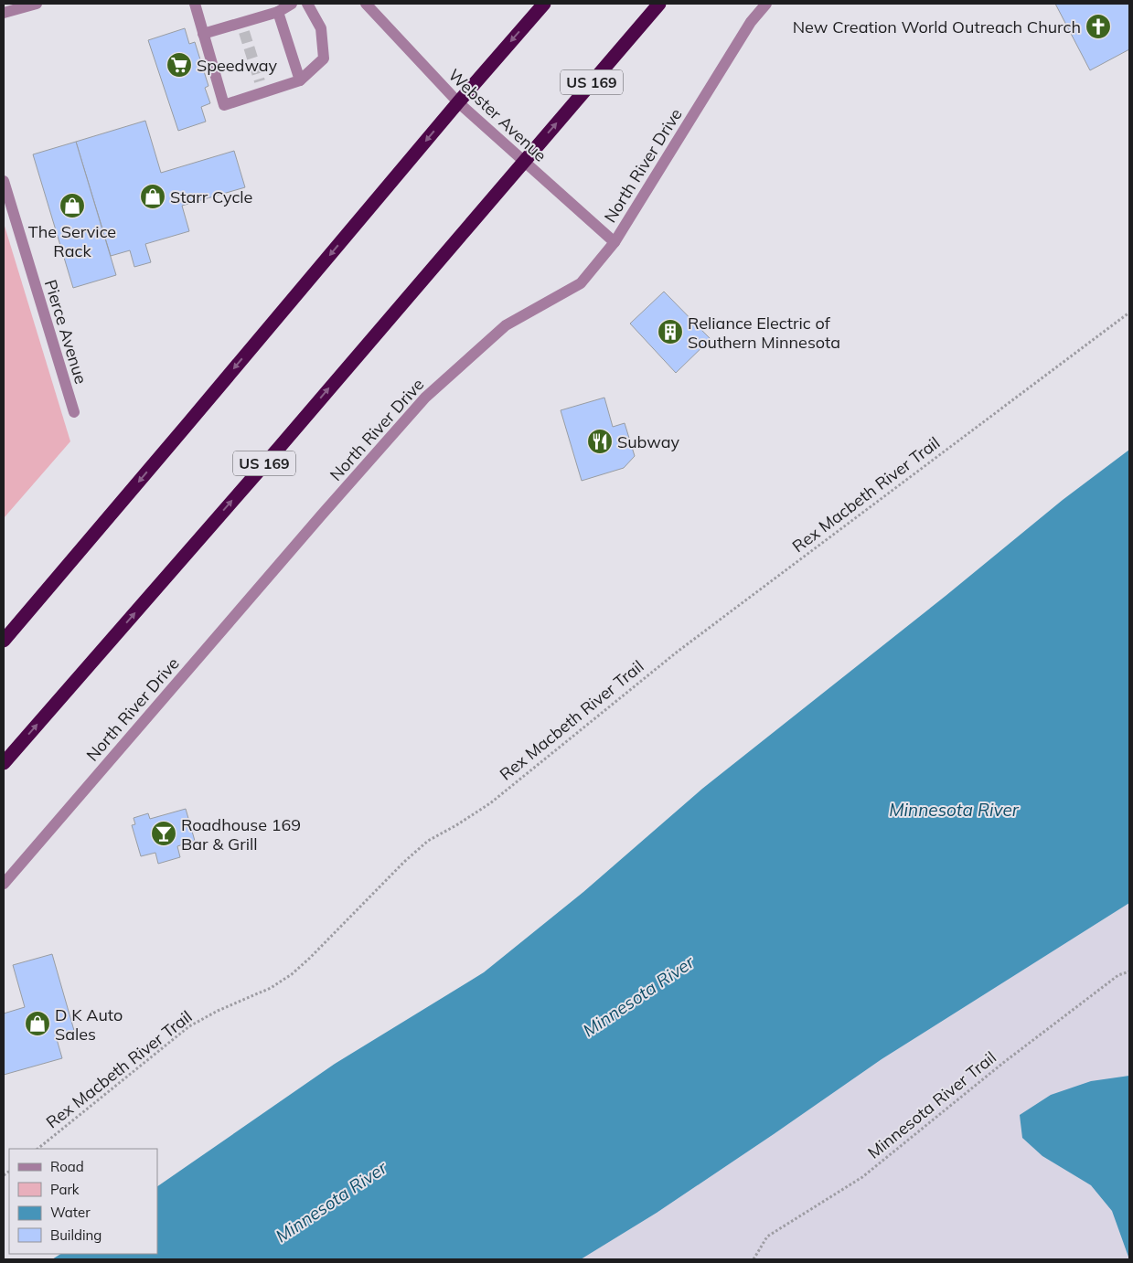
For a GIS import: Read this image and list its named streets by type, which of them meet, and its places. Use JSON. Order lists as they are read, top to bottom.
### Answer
{
  "streets": {
    "highway": ["US 169"],
    "street": ["Webster Avenue", "North River Drive", "Pierce Avenue"],
    "path": ["Rex Macbeth River Trail", "Minnesota River Trail"]
  },
  "crossings": [
    ["US 169", "Webster Avenue"],
    ["Webster Avenue", "North River Drive"]
  ],
  "water": ["Minnesota River"],
  "places": {
    "church": ["New Creation World Outreach Church"],
    "supermarket": ["Speedway"],
    "shop": ["Starr Cycle", "The Service Rack", "D K Auto Sales"],
    "building": ["Reliance Electric of Southern Minnesota"],
    "restaurant": ["Subway"],
    "bar": ["Roadhouse 169 Bar & Grill"]
  },
  "legend": [
    "Road",
    "Park",
    "Water",
    "Building"
  ]
}
